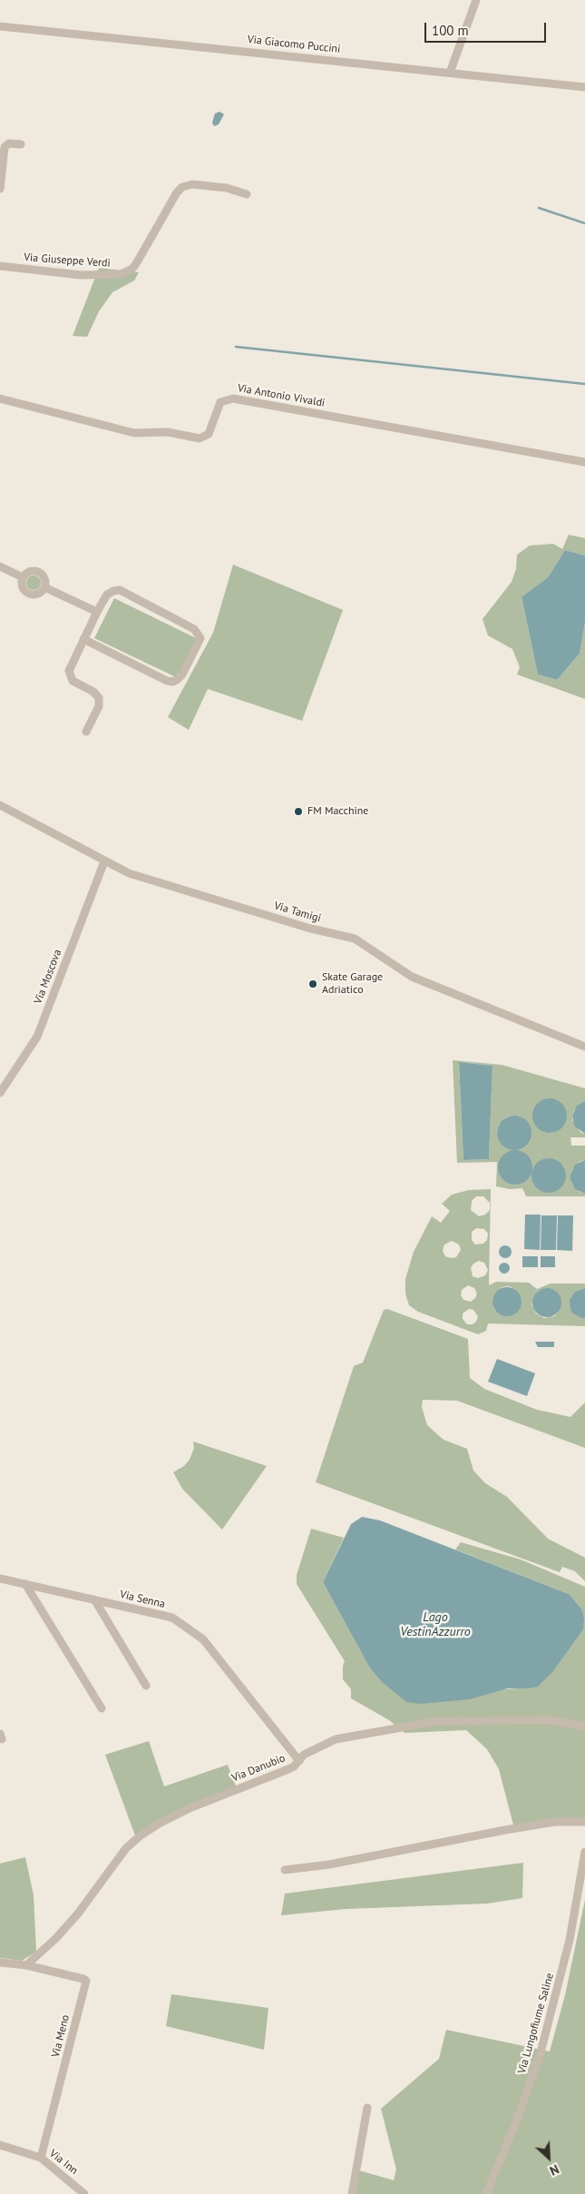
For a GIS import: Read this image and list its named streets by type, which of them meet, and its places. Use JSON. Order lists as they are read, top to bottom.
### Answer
{
  "streets": {
    "street": [
      "Via Giacomo Puccini",
      "Via Giuseppe Verdi",
      "Via Antonio Vivaldi",
      "Via Tamigi",
      "Via Moscova",
      "Via Senna",
      "Via Danubio",
      "Via Lungofiume Saline",
      "Via Meno",
      "Via Inn"
    ]
  },
  "crossings": [
    ["Via Tamigi", "Via Moscova"],
    ["Via Senna", "Via Danubio"],
    ["Via Danubio", "Via Meno"],
    ["Via Meno", "Via Inn"]
  ],
  "water": ["Lago VestinAzzurro"],
  "places": ["FM Macchine", "Skate Garage Adriatico"],
  "scale_bar": "100 m",
  "north": "bottom right"
}
